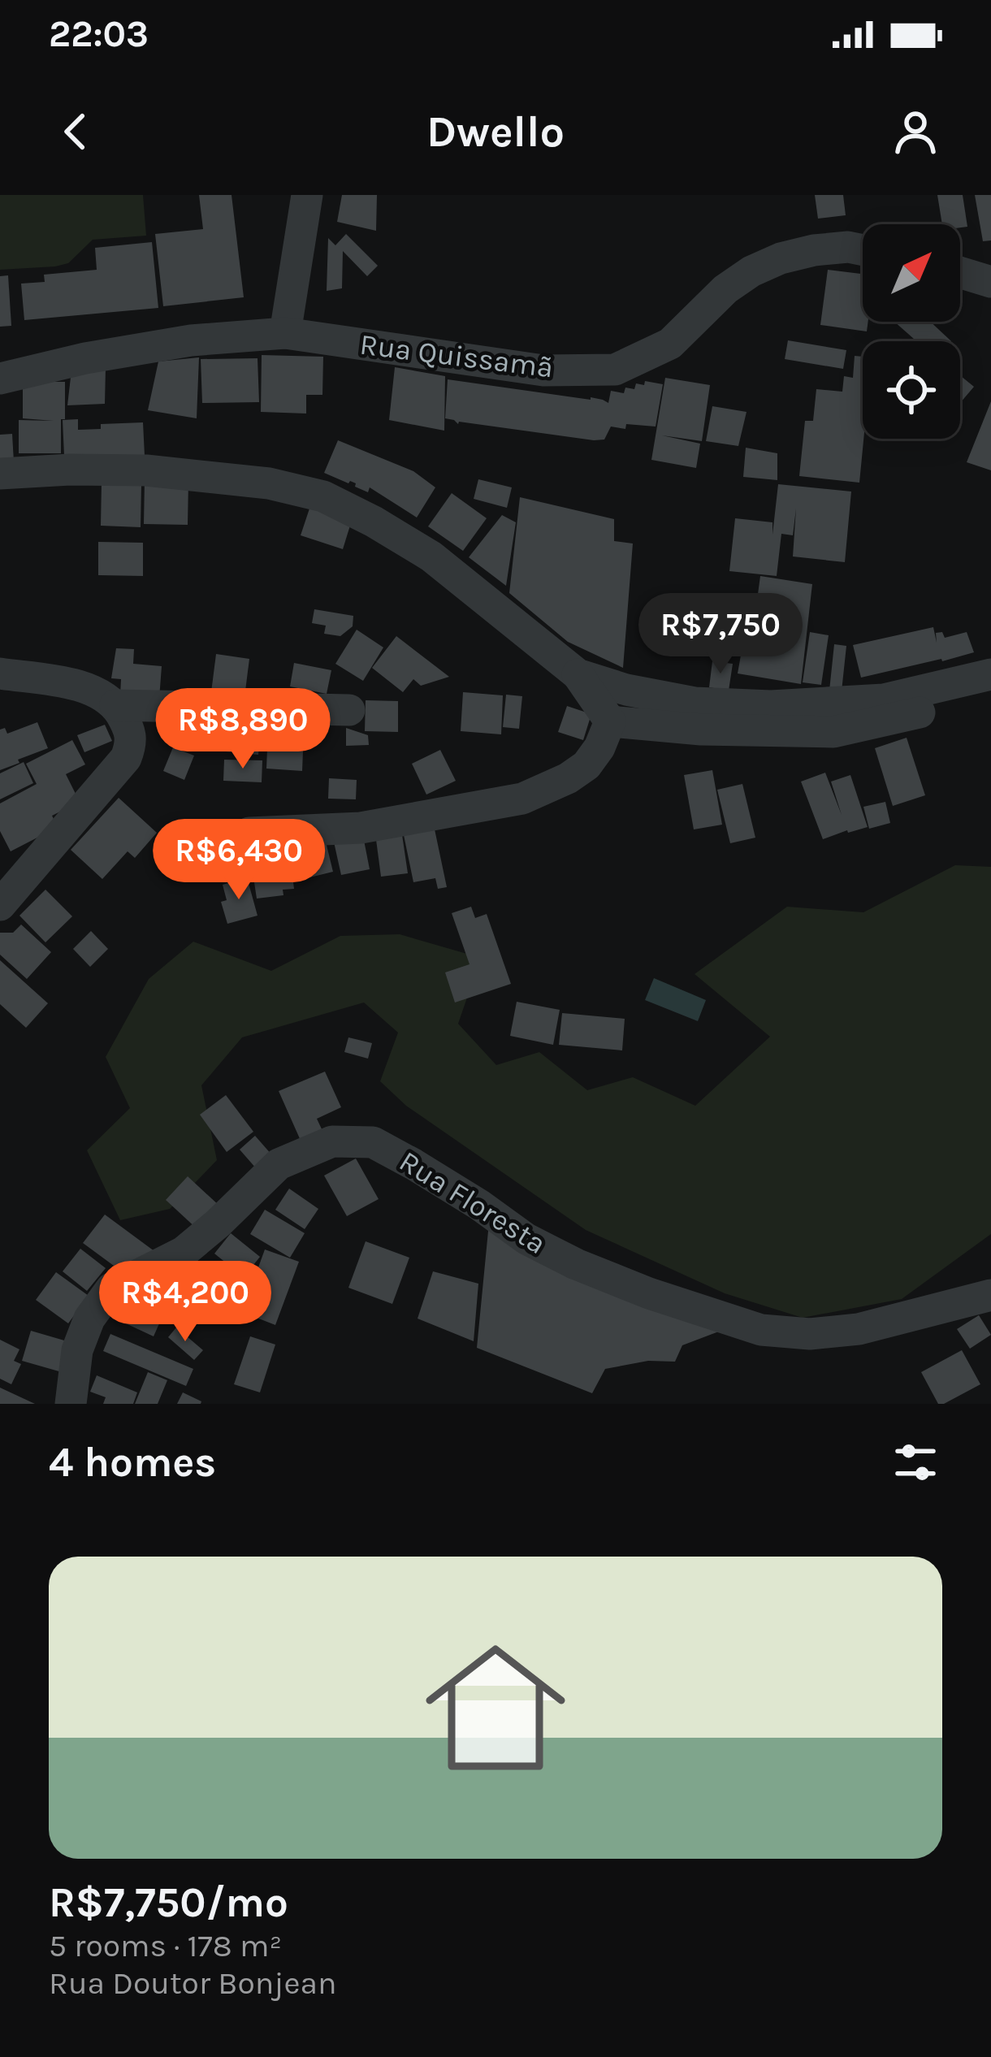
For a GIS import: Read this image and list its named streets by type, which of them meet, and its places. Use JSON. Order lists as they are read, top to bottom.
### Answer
{
  "streets": {
    "street": ["Rua Quissamã", "Rua Floresta"]
  },
  "north": "top right",
  "page": {
    "status": "22:03",
    "header": "Dwello",
    "price": [
      "R$7,750",
      "R$8,890",
      "R$6,430",
      "R$4,200"
    ],
    "heading": "4 homes",
    "list": [
      {
        "name": "R$7,750/mo",
        "note": "5 rooms · 178 m² · Rua Doutor Bonjean"
      }
    ]
  }
}
